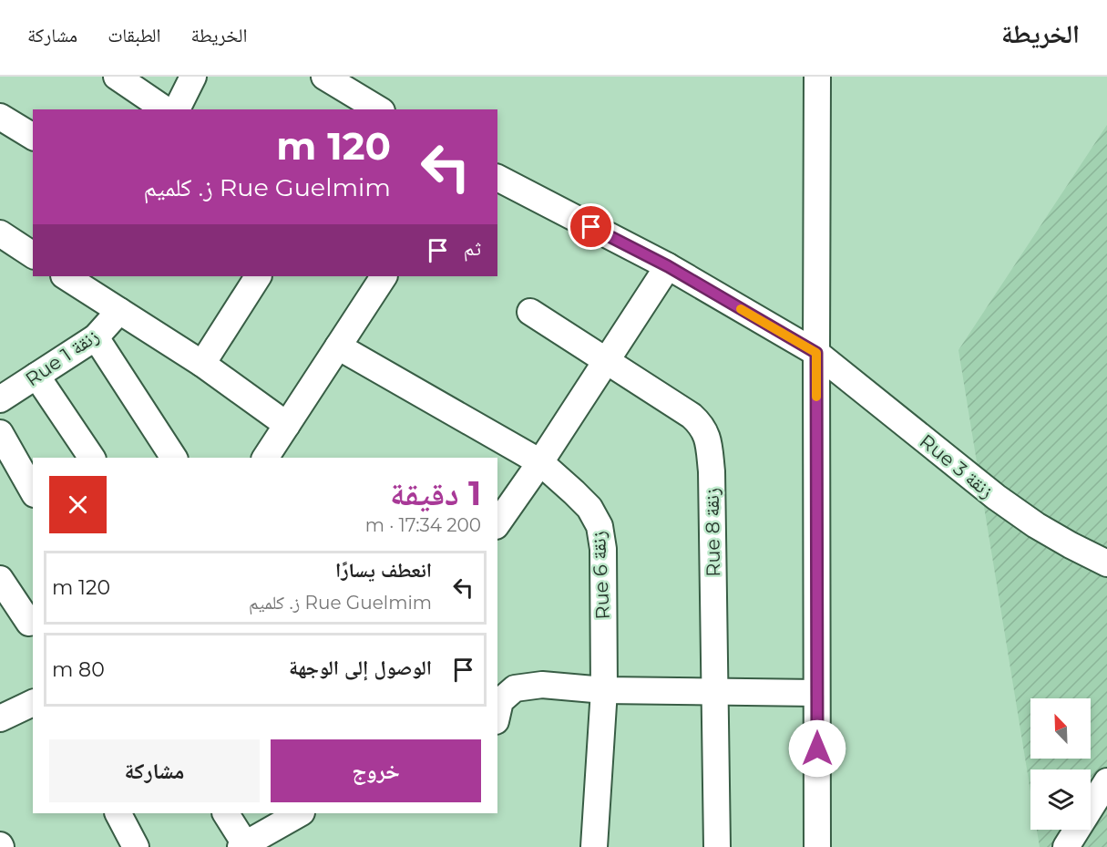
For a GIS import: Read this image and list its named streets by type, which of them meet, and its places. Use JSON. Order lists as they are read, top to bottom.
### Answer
{
  "streets": {
    "street": [
      "Rue 1 زنقة",
      "Rue 3 زنقة",
      "Rue 8 زنقة",
      "Rue 6 زنقة"
    ]
  },
  "north": "top left",
  "page": {
    "header": "الخريطة",
    "nav": ["الخريطة", "الطبقات", "مشاركة"],
    "turn": ["120 m", "Rue Guelmim ز. كلميم"],
    "then": "ثم",
    "heading": ["1 دقيقة", "200 m · 17:34"],
    "list": [
      {
        "name": "انعطف يسارًا",
        "note": "Rue Guelmim ز. كلميم",
        "value": "120 m"
      },
      {
        "name": "الوصول إلى الوجهة",
        "value": "80 m"
      }
    ],
    "buttons": ["خروج", "مشاركة"]
  }
}
